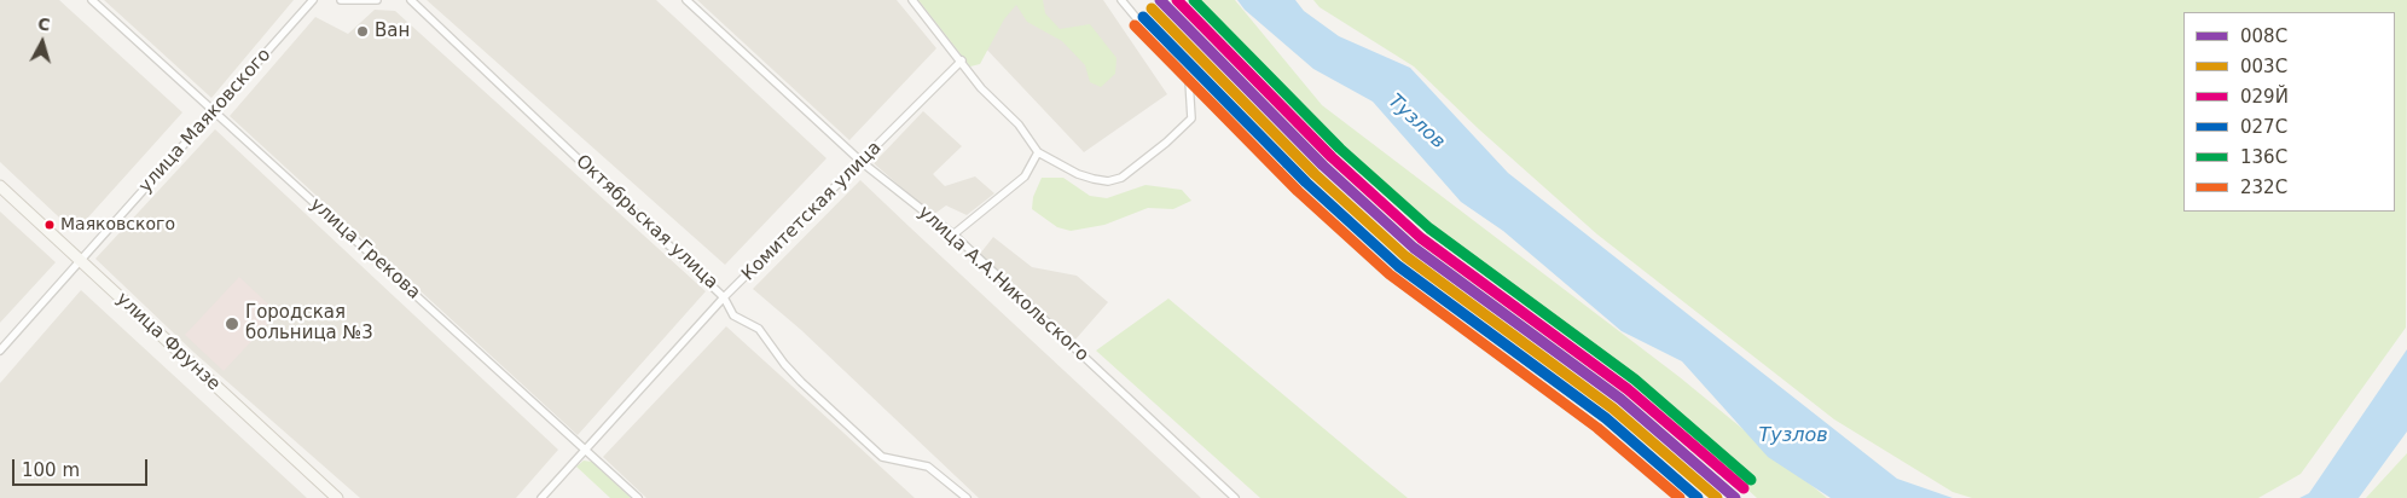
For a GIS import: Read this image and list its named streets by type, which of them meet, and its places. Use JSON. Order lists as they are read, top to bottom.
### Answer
{
  "streets": {
    "street": [
      "улица Маяковского",
      "Комитетская улица",
      "Октябрьская улица",
      "улица Грекова",
      "улица А.А.Никольского",
      "улица Фрунзе"
    ]
  },
  "crossings": [
    ["улица Маяковского", "улица Грекова"],
    ["улица Маяковского", "улица Фрунзе"],
    ["Комитетская улица", "Октябрьская улица"],
    ["Комитетская улица", "улица Грекова"],
    ["Комитетская улица", "улица А.А.Никольского"]
  ],
  "water": ["Тузлов"],
  "places": ["Ван", "Маяковского", "Городская больница №3"],
  "lines": [
    "transit line 008С",
    "transit line 029Й",
    "transit line 136С",
    "transit line 003С",
    "transit line 027С",
    "transit line 232C"
  ],
  "legend": [
    "008С",
    "003С",
    "029Й",
    "027С",
    "136С",
    "232C"
  ],
  "scale_bar": "100 m",
  "north": "top"
}
